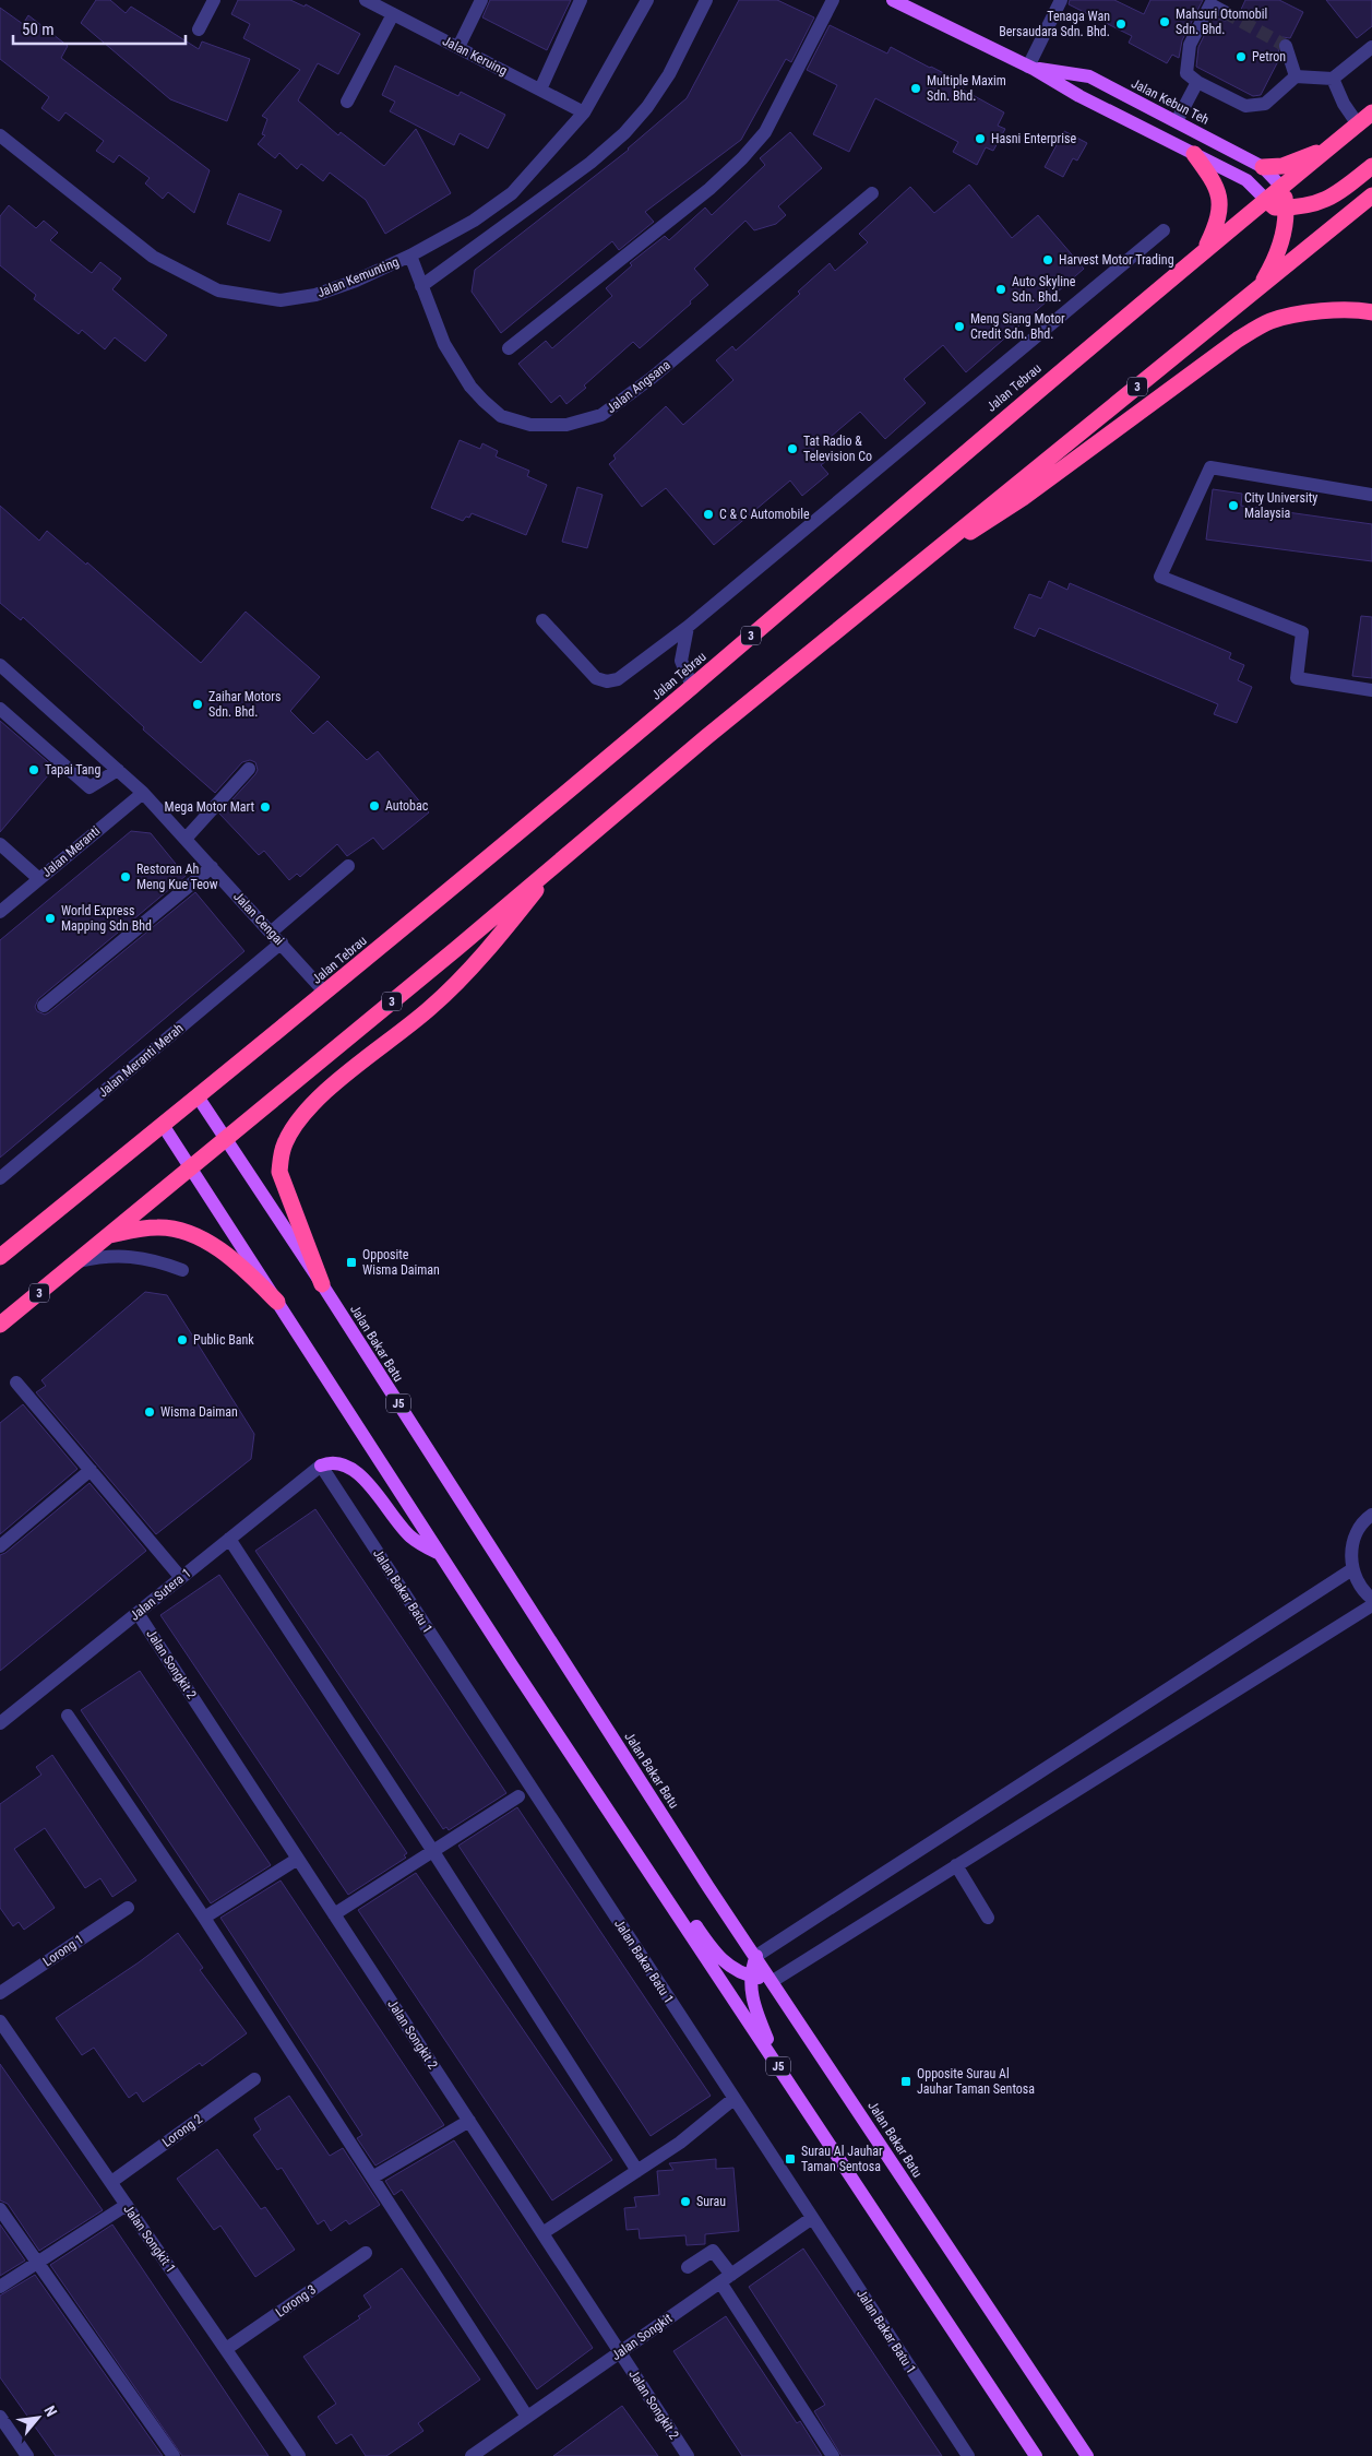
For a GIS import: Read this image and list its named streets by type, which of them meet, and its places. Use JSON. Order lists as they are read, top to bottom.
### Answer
{
  "streets": {
    "highway": ["3", "Jalan Tebrau"],
    "main road": ["Jalan Kebun Teh", "Jalan Bakar Batu", "J5"],
    "street": [
      "Jalan Keruing",
      "Jalan Kemunting",
      "Jalan Angsana",
      "Jalan Meranti",
      "Jalan Cengai",
      "Jalan Meranti Merah",
      "Jalan Bakar Batu 1",
      "Jalan Sutera 1",
      "Jalan Songkit 2",
      "Lorong 1",
      "Lorong 2",
      "Jalan Songkit 1",
      "Lorong 3",
      "Jalan Songkit"
    ]
  },
  "crossings": [
    ["Jalan Keruing", "Jalan Kemunting"],
    ["Jalan Kebun Teh", "Jalan Tebrau"],
    ["Jalan Kemunting", "Jalan Angsana"],
    ["3", "Jalan Bakar Batu"],
    ["3", "J5"],
    ["Jalan Tebrau", "Jalan Cengai"],
    ["Jalan Tebrau", "Jalan Bakar Batu"],
    ["Jalan Tebrau", "J5"],
    ["Jalan Meranti", "Jalan Cengai"],
    ["Jalan Cengai", "Jalan Meranti Merah"],
    ["Jalan Bakar Batu 1", "Jalan Sutera 1"],
    ["Jalan Bakar Batu 1", "Jalan Songkit"],
    ["Jalan Sutera 1", "Jalan Songkit 2"],
    ["Jalan Songkit 2", "Jalan Songkit"],
    ["Lorong 2", "Jalan Songkit 1"],
    ["Jalan Songkit 1", "Lorong 3"]
  ],
  "places": {
    "other": [
      "Mahsuri Otomobil Sdn. Bhd.",
      "Tenaga Wan Bersaudara Sdn. Bhd.",
      "Petron",
      "Multiple Maxim Sdn. Bhd.",
      "Hasni Enterprise",
      "Harvest Motor Trading",
      "Auto Skyline Sdn. Bhd.",
      "Meng Siang Motor Credit Sdn. Bhd.",
      "Tat Radio & Television Co",
      "City University Malaysia",
      "C & C Automobile",
      "Zaihar Motors Sdn. Bhd.",
      "Tapai Tang",
      "Autobac",
      "Mega Motor Mart",
      "Restoran Ah Meng Kue Teow",
      "World Express Mapping Sdn Bhd",
      "Public Bank",
      "Wisma Daiman",
      "Surau"
    ],
    "transit": ["Opposite Wisma Daiman", "Opposite Surau Al Jauhar Taman Sentosa", "Surau Al Jauhar Taman Sentosa"]
  },
  "scale_bar": "50 m",
  "north": "top right"
}
